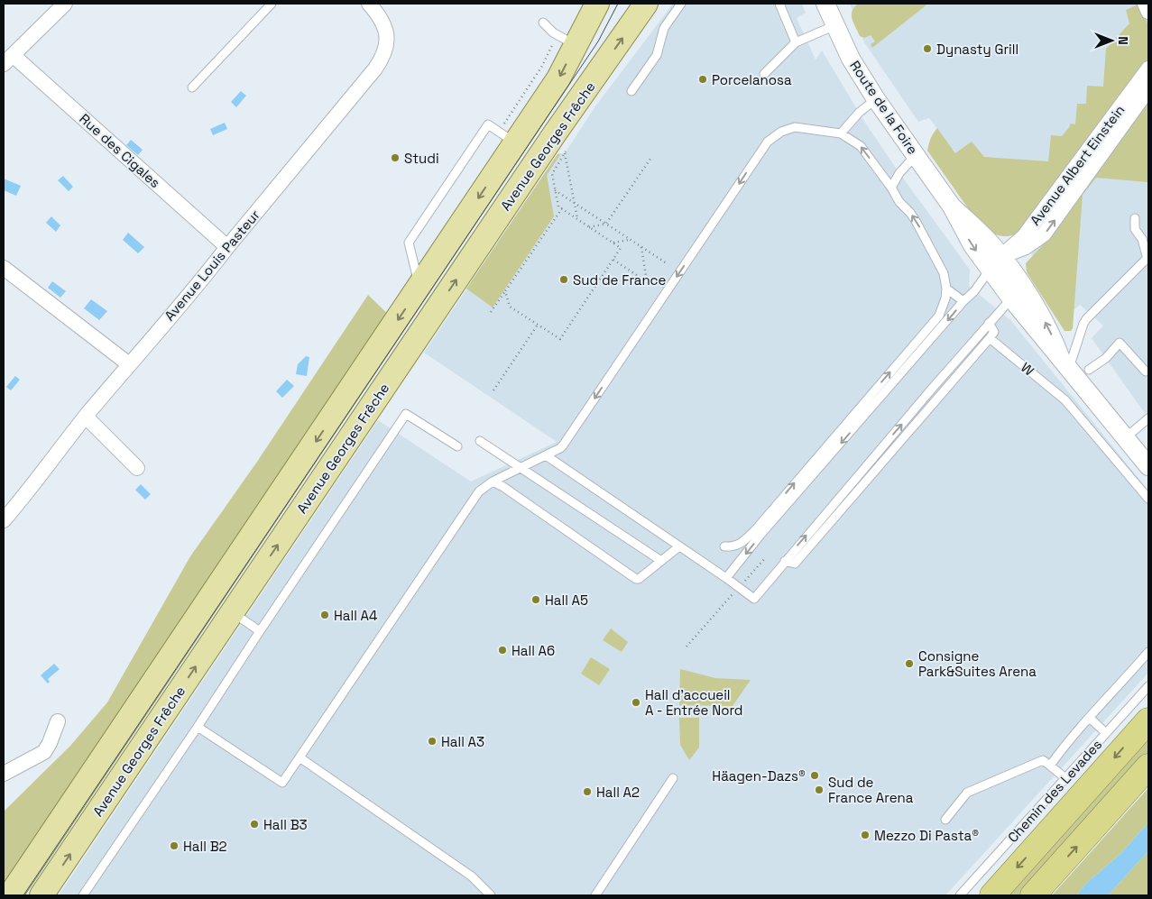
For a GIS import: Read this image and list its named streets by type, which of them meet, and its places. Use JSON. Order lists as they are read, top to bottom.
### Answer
{
  "streets": {
    "main road": ["Avenue Georges Frêche"],
    "street": [
      "Route de la Foire",
      "Rue des Cigales",
      "Avenue Albert Einstein",
      "Avenue Louis Pasteur"
    ],
    "lane": ["W", "Chemin des Levades"]
  },
  "crossings": [
    ["Route de la Foire", "Avenue Albert Einstein"],
    ["Rue des Cigales", "Avenue Louis Pasteur"]
  ],
  "places": [
    "Dynasty Grill",
    "Porcelanosa",
    "Studi",
    "Sud de France",
    "Hall A5",
    "Hall A4",
    "Hall A6",
    "Consigne Park&Suites Arena",
    "Hall d'accueil A - Entrée Nord",
    "Hall A3",
    "Häagen-Dazs®",
    "Sud de France Arena",
    "Hall A2",
    "Hall B3",
    "Mezzo Di Pasta®",
    "Hall B2"
  ],
  "north": "right"
}
